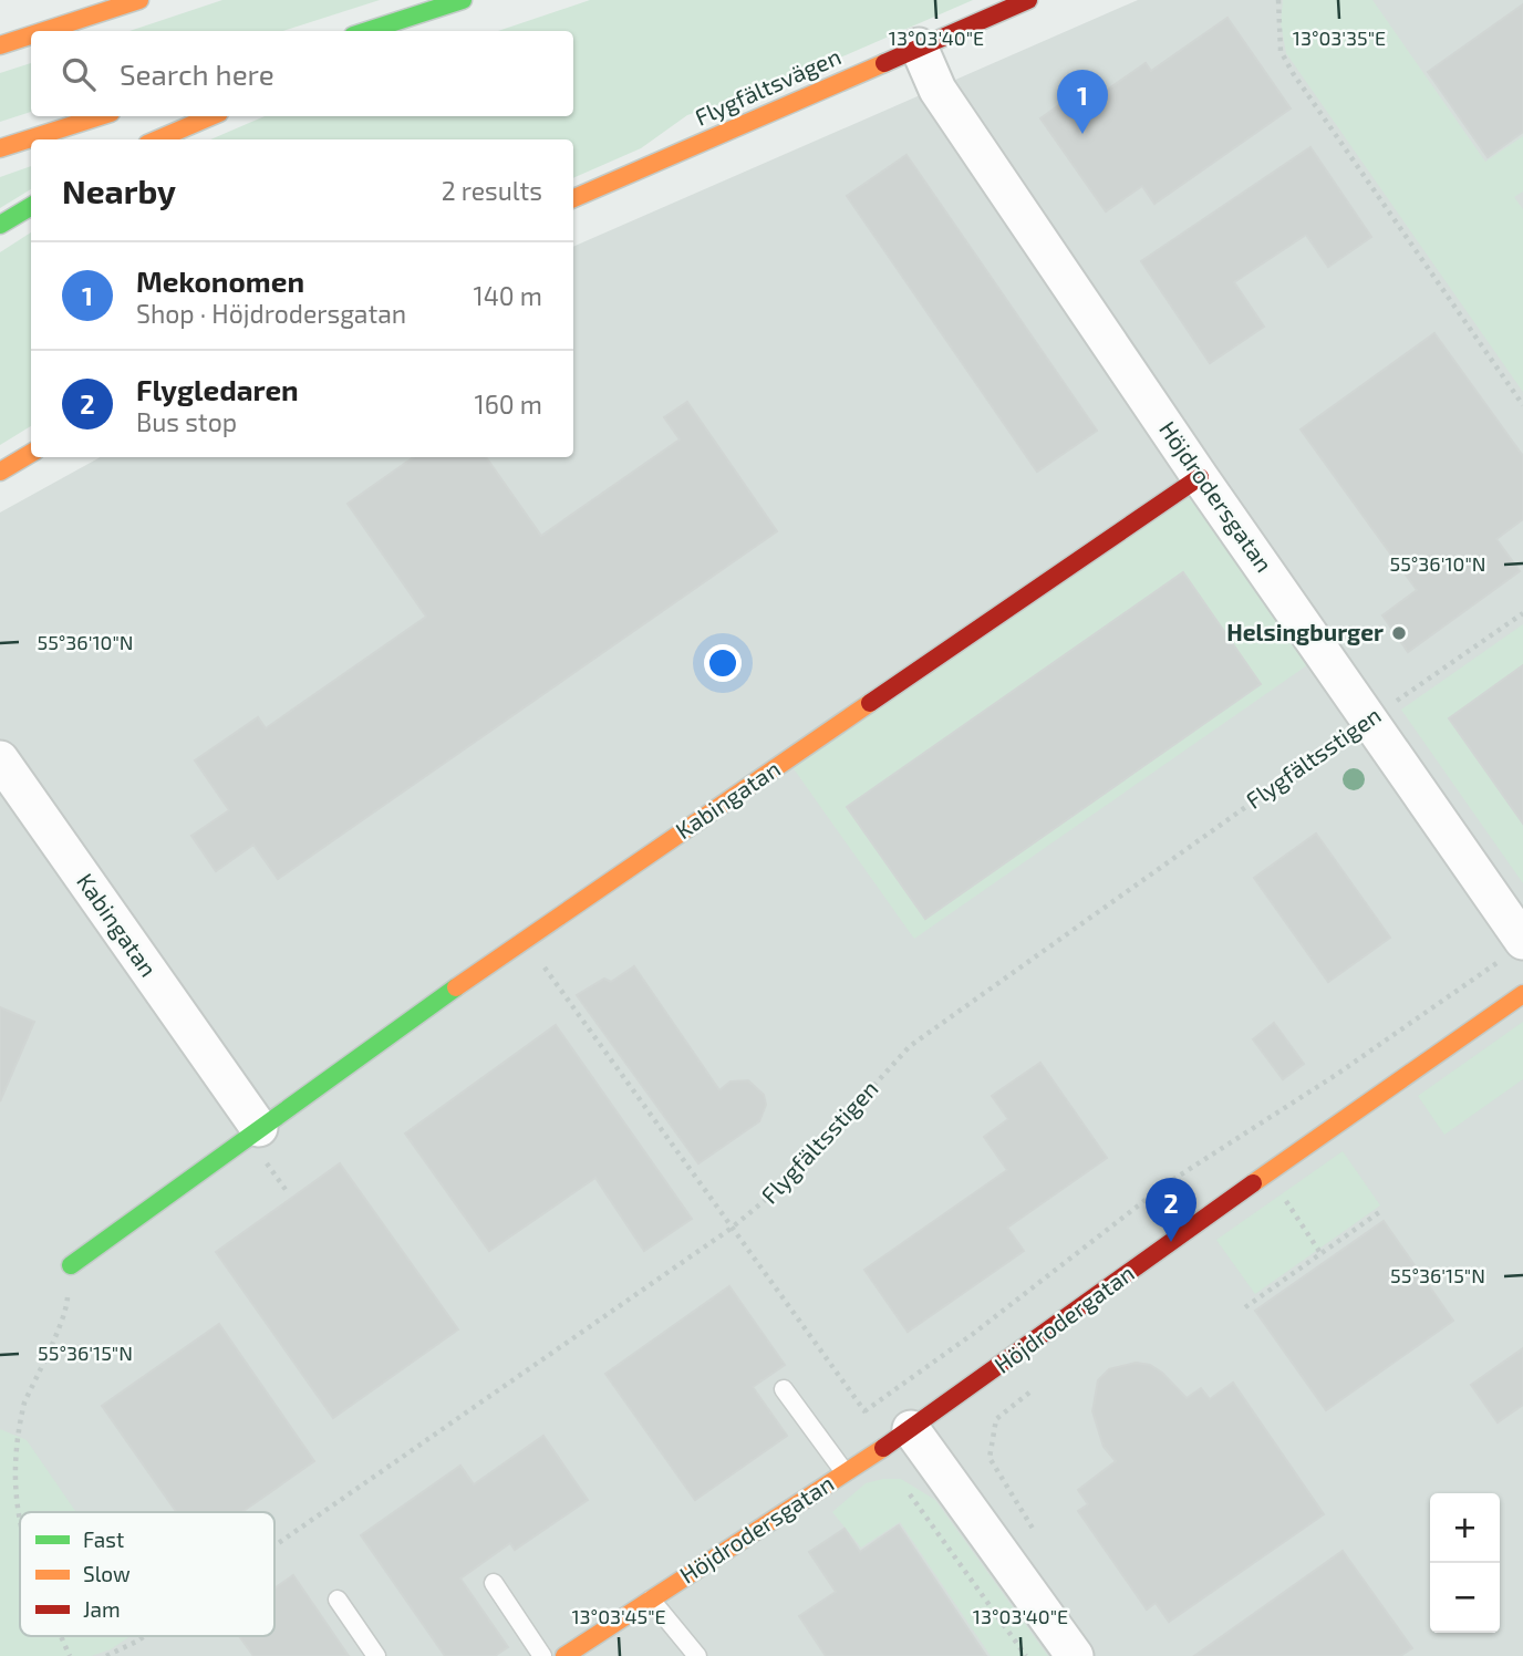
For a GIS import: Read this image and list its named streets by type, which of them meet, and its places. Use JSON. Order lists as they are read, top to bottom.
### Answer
{
  "streets": {
    "main road": [
      "Flygfältsvägen",
      "Höjdrodersgatan",
      "Kabingatan",
      "Höjdrodergatan"
    ],
    "path": ["Flygfältsstigen"]
  },
  "crossings": [
    ["Flygfältsvägen", "Höjdrodersgatan"],
    ["Höjdrodersgatan", "Flygfältsstigen"],
    ["Höjdrodersgatan", "Kabingatan"],
    ["Höjdrodersgatan", "Höjdrodergatan"]
  ],
  "places": ["Helsingburger"],
  "legend": ["Fast", "Slow", "Jam"],
  "page": {
    "search": "Search here",
    "pins": ["1", "2"],
    "heading": ["Nearby", "2 results"],
    "list": [
      {
        "mark": "1",
        "name": "Mekonomen",
        "note": "Shop · Höjdrodersgatan",
        "value": "140 m"
      },
      {
        "mark": "2",
        "name": "Flygledaren",
        "note": "Bus stop",
        "value": "160 m"
      }
    ],
    "map_buttons": ["+", "−"]
  },
  "coordinates": [
    "13°03'40\"E",
    "13°03'35\"E",
    "55°36'10\"N",
    "55°36'15\"N",
    "13°03'45\"E"
  ]
}
